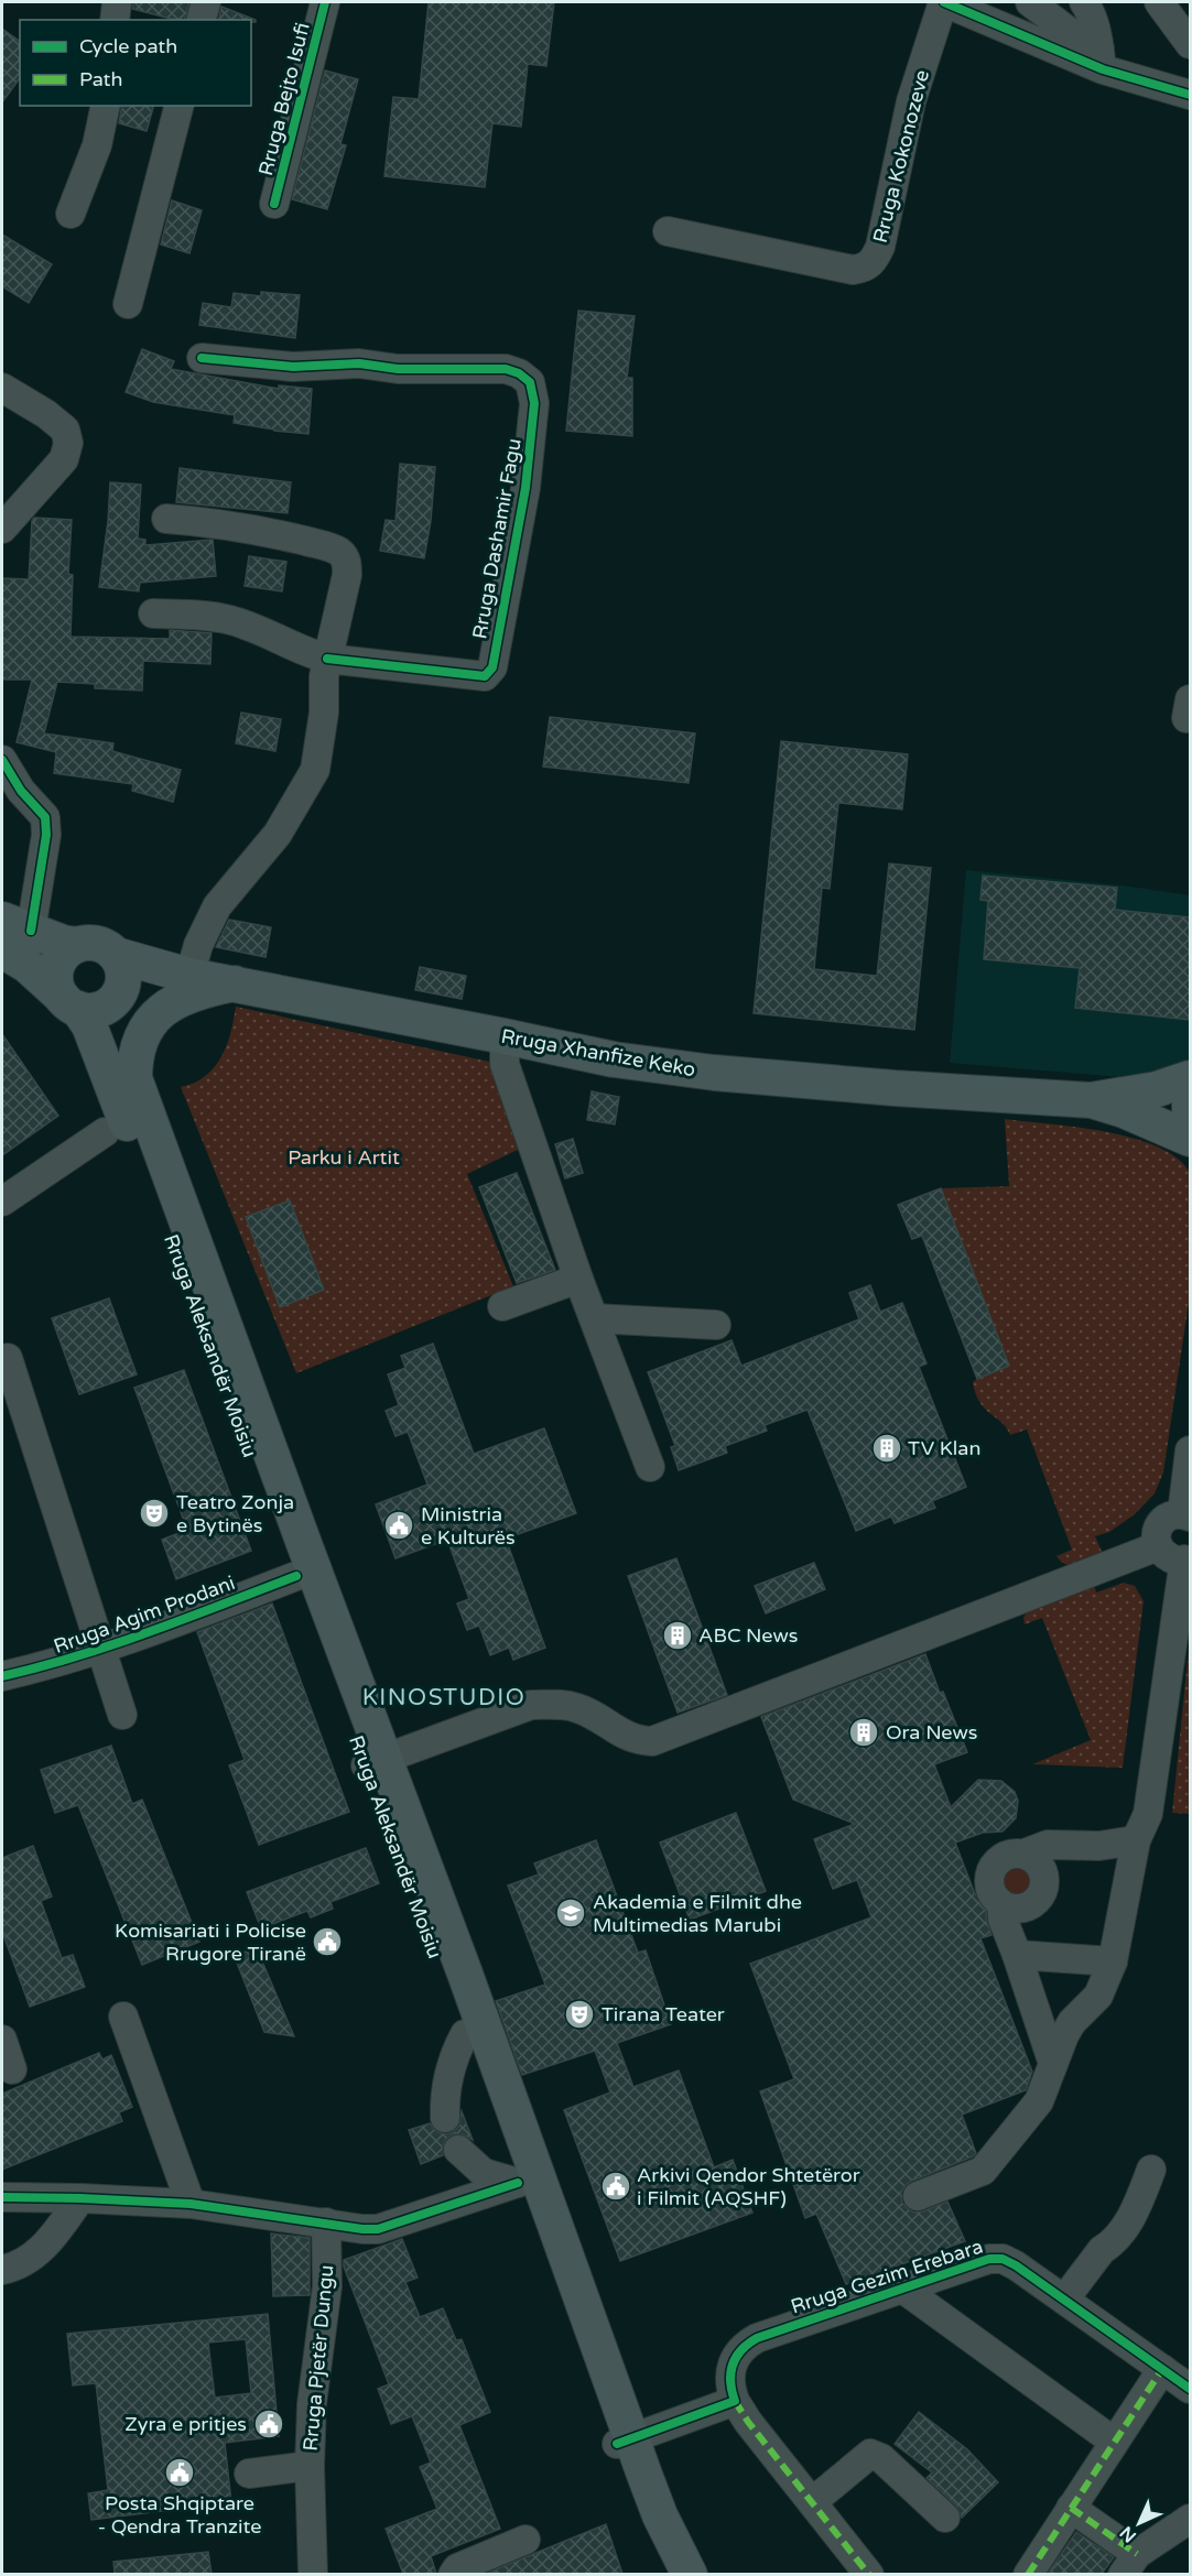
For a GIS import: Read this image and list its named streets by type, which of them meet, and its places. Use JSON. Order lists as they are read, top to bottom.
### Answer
{
  "streets": {
    "main road": ["Rruga Xhanfize Keko", "Rruga Aleksandër Moisiu"],
    "street": [
      "Rruga Bejto Isufi",
      "Rruga Kokonozeve",
      "Rruga Dashamir Fagu",
      "Rruga Agim Prodani",
      "Rruga Gezim Erebara",
      "Rruga Pjetër Dungu"
    ]
  },
  "crossings": [
    ["Rruga Xhanfize Keko", "Rruga Aleksandër Moisiu"],
    ["Rruga Aleksandër Moisiu", "Rruga Agim Prodani"]
  ],
  "districts": ["KINOSTUDIO"],
  "parks": ["Parku i Artit"],
  "places": {
    "building": ["TV Klan", "ABC News", "Ora News"],
    "theatre": ["Teatro Zonja e Bytinës", "Tirana Teater"],
    "public building": [
      "Ministria e Kulturës",
      "Komisariati i Policise Rrugore Tiranë",
      "Arkivi Qendor Shtetëror i Filmit (AQSHF)",
      "Zyra e pritjes",
      "Posta Shqiptare - Qendra Tranzite"
    ],
    "school or university": ["Akademia e Filmit dhe Multimedias Marubi"]
  },
  "legend": ["Cycle path", "Path"],
  "north": "bottom left"
}
